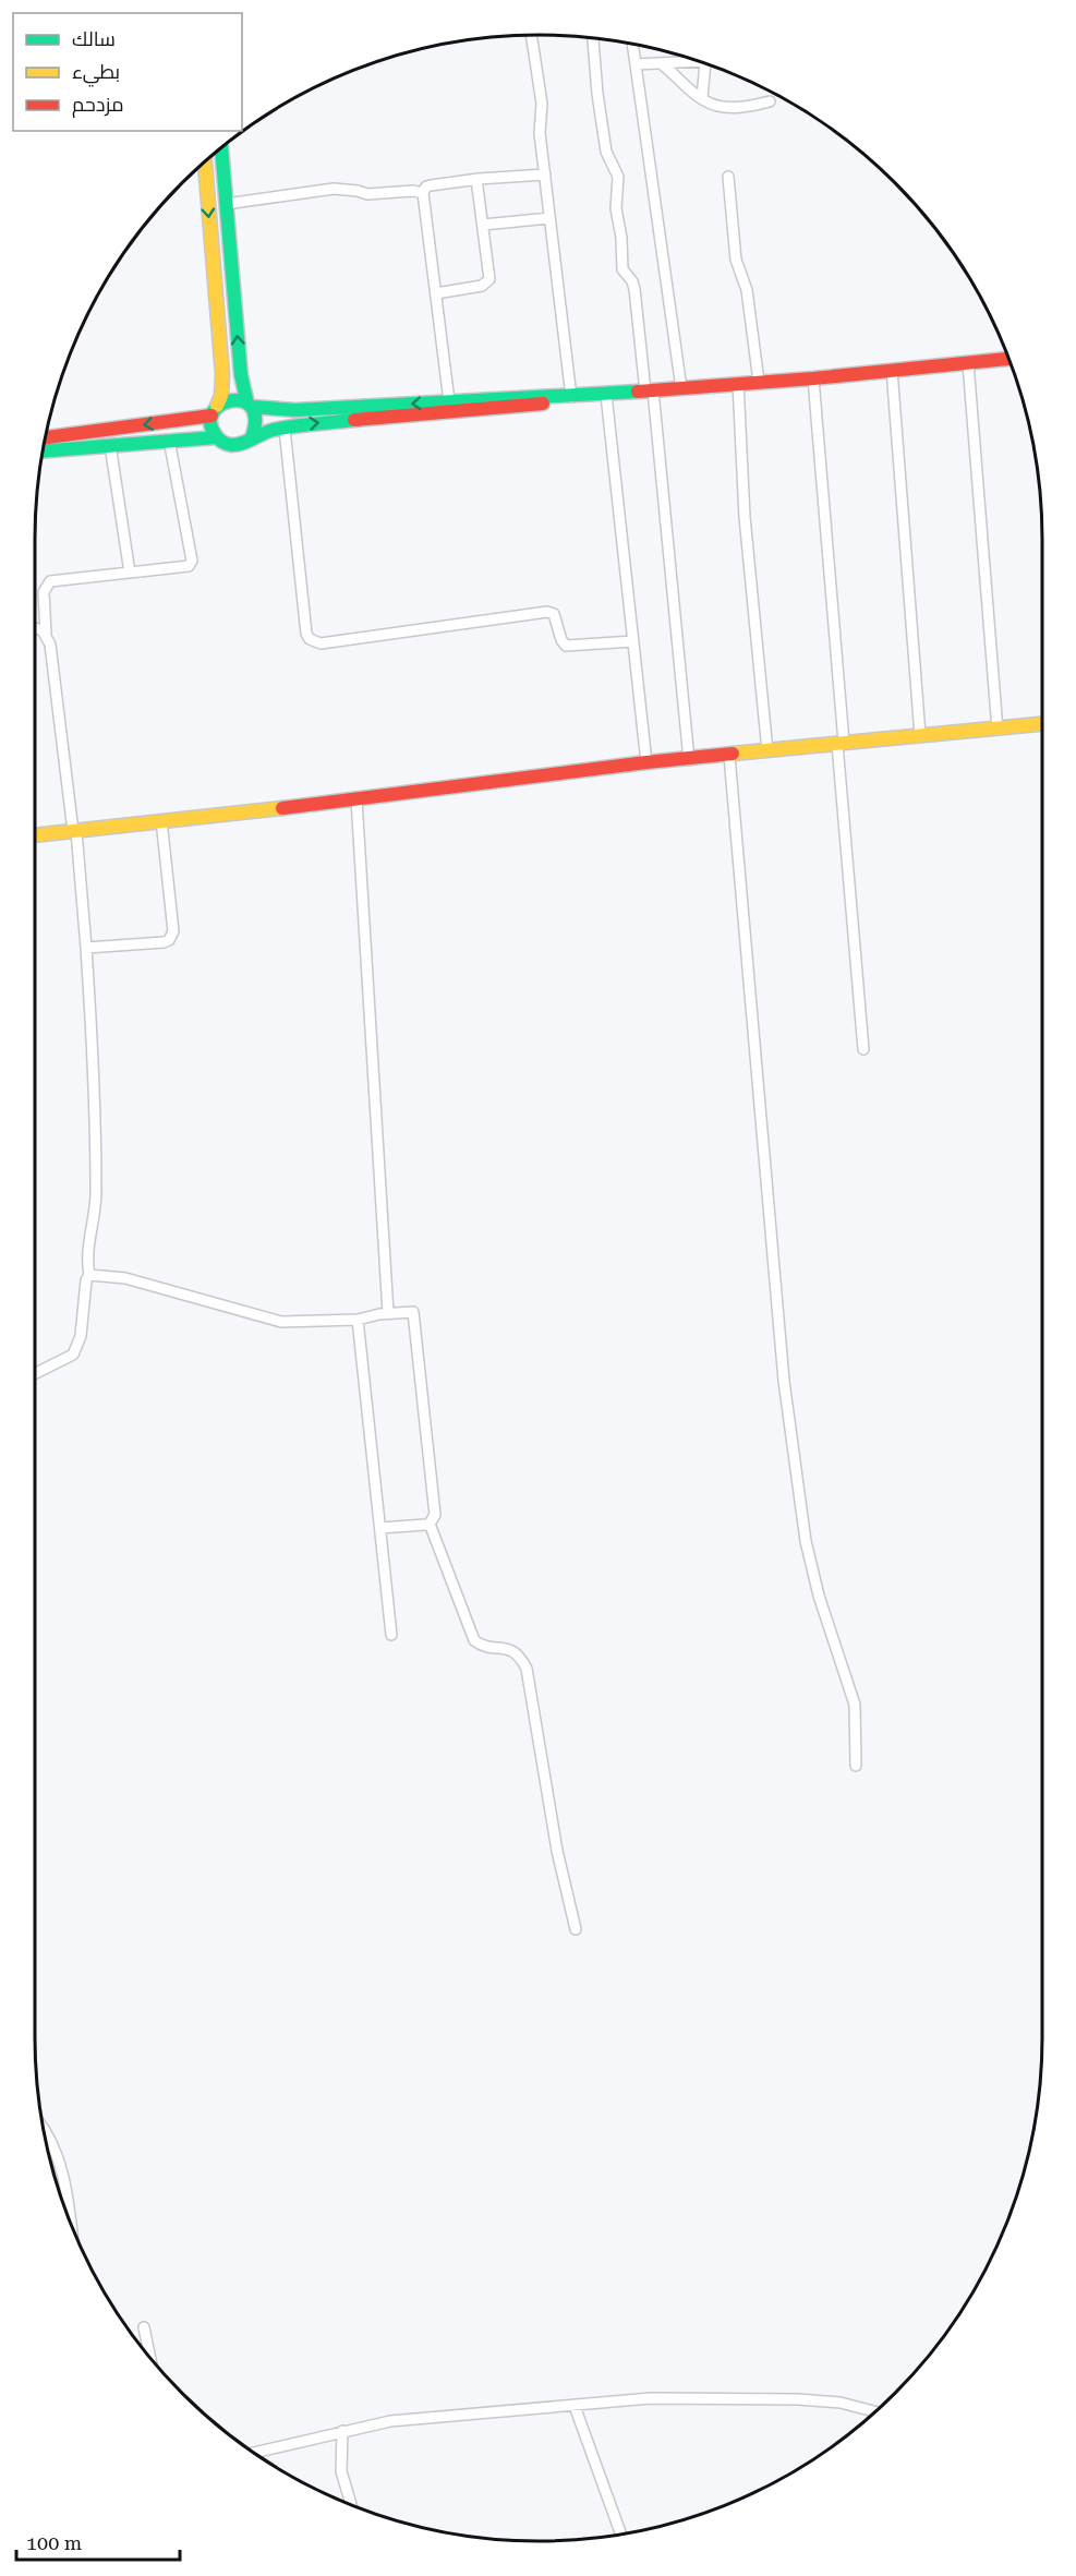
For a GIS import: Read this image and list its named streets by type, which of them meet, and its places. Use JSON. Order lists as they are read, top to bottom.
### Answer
{
  "legend": ["سالك", "بطيء", "مزدحم"],
  "scale_bar": "100 m"
}
